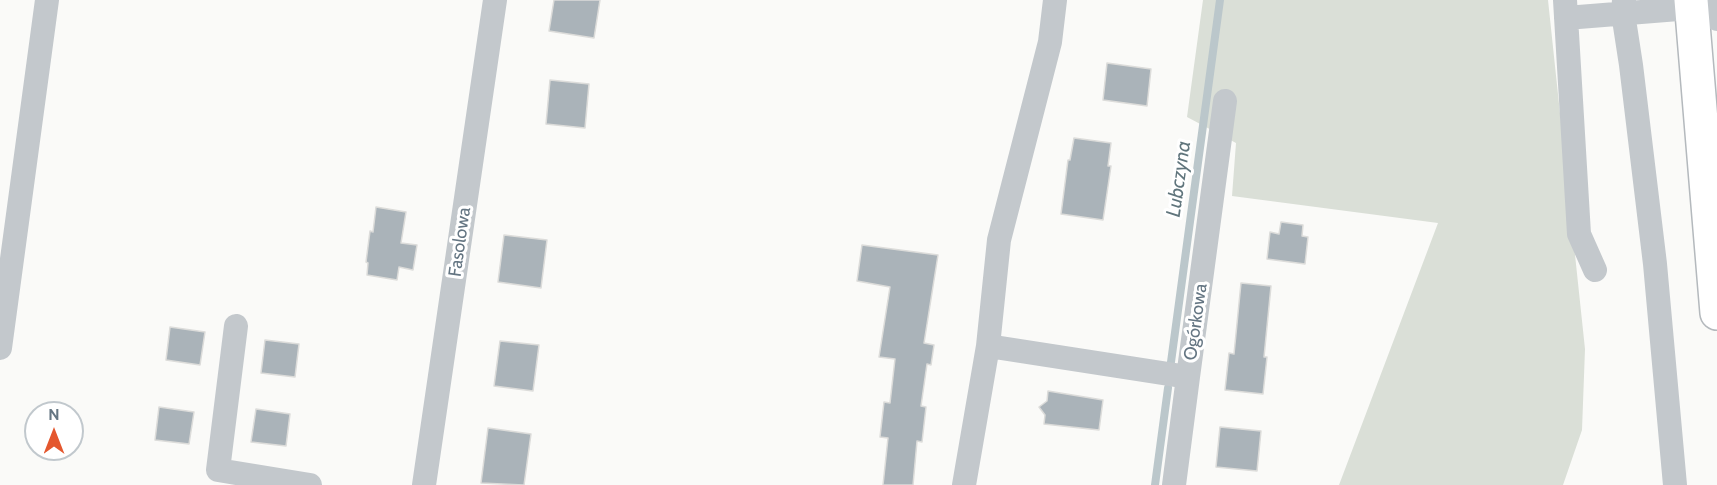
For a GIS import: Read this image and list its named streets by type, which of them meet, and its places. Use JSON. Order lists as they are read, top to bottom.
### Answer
{
  "streets": {
    "street": ["Fasolowa", "Ogórkowa"]
  },
  "water": ["Lubczyna"],
  "north": "top"
}
